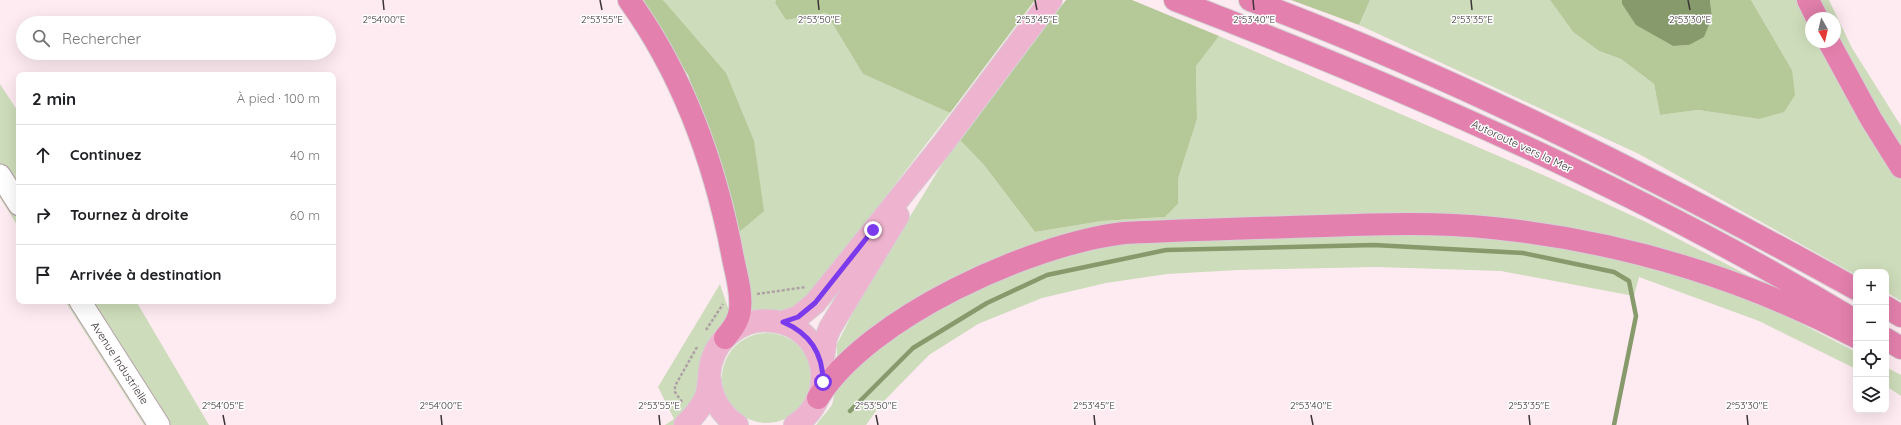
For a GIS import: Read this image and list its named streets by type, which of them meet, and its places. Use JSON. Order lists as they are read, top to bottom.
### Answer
{
  "streets": {
    "highway": ["Autoroute vers la Mer"],
    "street": ["Avenue Industrielle"]
  },
  "north": "bottom",
  "page": {
    "search": "Rechercher",
    "heading": ["2 min", "À pied · 100 m"],
    "list": [
      ["Continuez", "40 m"],
      ["Tournez à droite", "60 m"],
      "Arrivée à destination"
    ],
    "map_buttons": ["+", "−"]
  },
  "coordinates": [
    "2°54'00\"E",
    "2°53'55\"E",
    "2°53'50\"E",
    "2°53'45\"E",
    "2°53'40\"E",
    "2°53'35\"E",
    "2°53'30\"E",
    "2°54'05\"E"
  ]
}
